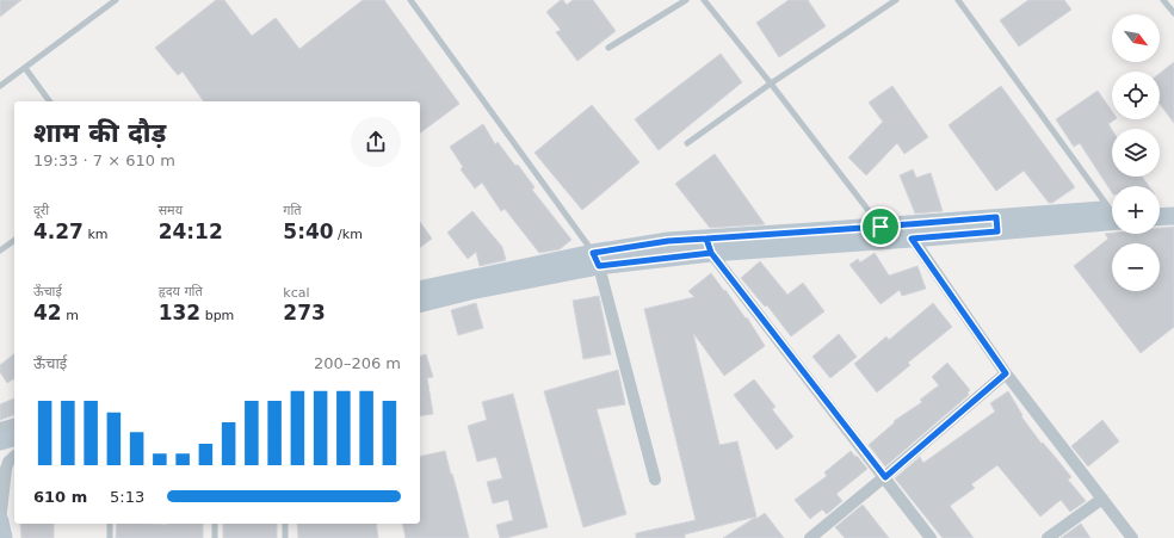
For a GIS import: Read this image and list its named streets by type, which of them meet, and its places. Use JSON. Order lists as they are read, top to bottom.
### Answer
{
  "north": "bottom right",
  "page": {
    "map_buttons": ["+", "−"],
    "heading": ["शाम की दौड़", "19:33 · 7 × 610 m"],
    "stats": [
      ["दूरी", "4.27 km"],
      ["समय", "24:12"],
      ["गति", "5:40 /km"],
      ["ऊँचाई", "42 m"],
      ["हृदय गति", "132 bpm"],
      ["kcal", "273"]
    ],
    "chart": ["ऊँचाई", "200–206 m"],
    "list": [
      {
        "name": "610 m",
        "note": "5:13"
      }
    ]
  }
}
